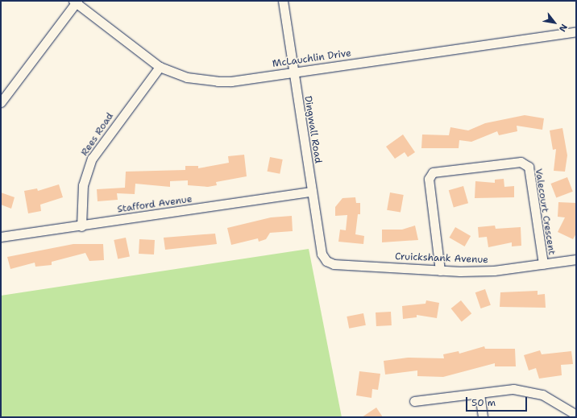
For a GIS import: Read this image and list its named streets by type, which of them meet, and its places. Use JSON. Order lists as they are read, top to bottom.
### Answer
{
  "streets": {
    "street": [
      "McLauchlin Drive",
      "Dingwall Road",
      "Rees Road",
      "Stafford Avenue",
      "Valecourt Crescent",
      "Cruickshank Avenue"
    ]
  },
  "crossings": [
    ["McLauchlin Drive", "Dingwall Road"],
    ["McLauchlin Drive", "Rees Road"],
    ["Dingwall Road", "Stafford Avenue"],
    ["Dingwall Road", "Cruickshank Avenue"],
    ["Rees Road", "Stafford Avenue"],
    ["Valecourt Crescent", "Cruickshank Avenue"]
  ],
  "scale_bar": "50 m",
  "north": "bottom right"
}
